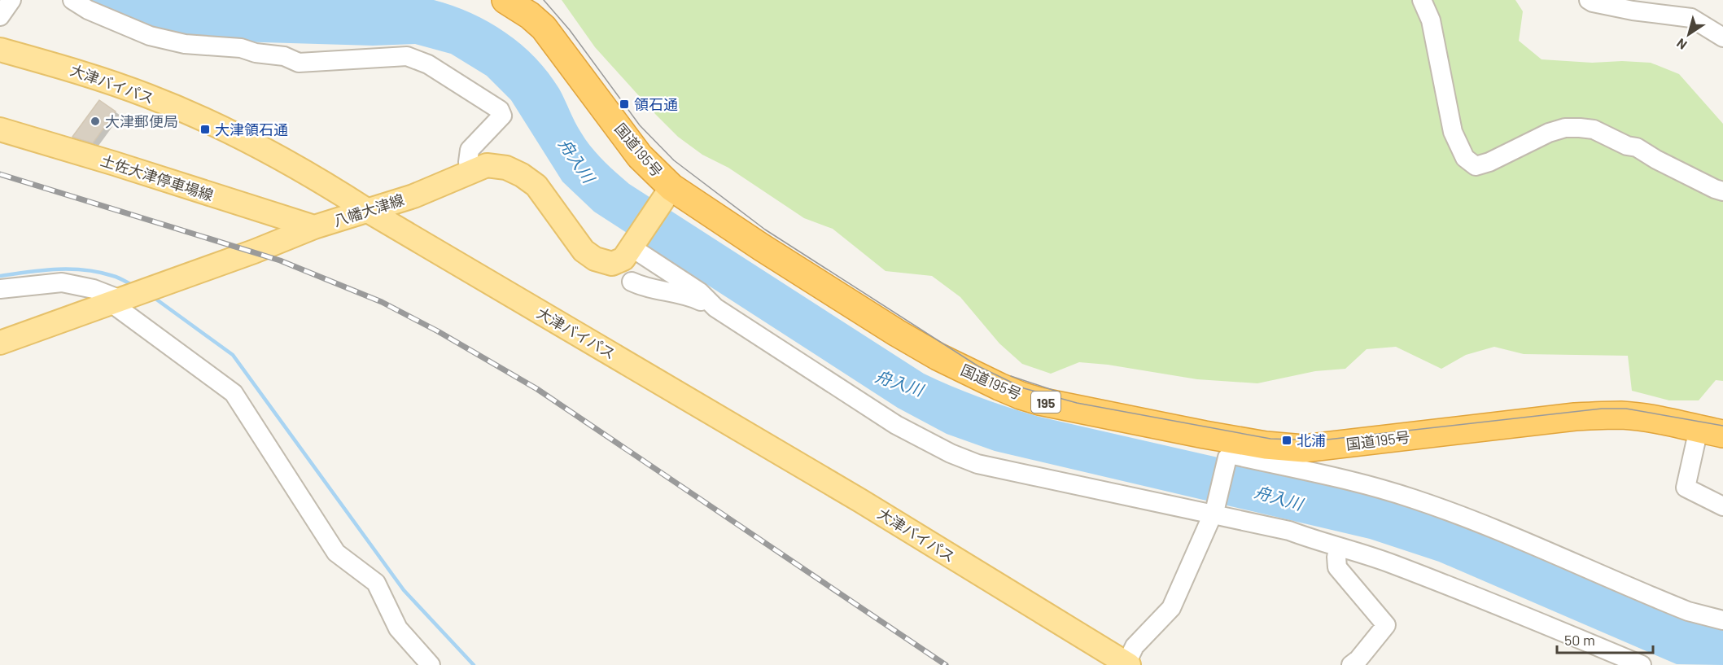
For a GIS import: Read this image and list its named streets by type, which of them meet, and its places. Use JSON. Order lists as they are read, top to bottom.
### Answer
{
  "streets": {
    "highway": ["国道195号", "195"],
    "main road": ["大津バイパス", "土佐大津停車場線", "八幡大津線"]
  },
  "crossings": [
    ["大津バイパス", "八幡大津線"],
    ["国道195号", "八幡大津線"],
    ["土佐大津停車場線", "八幡大津線"]
  ],
  "water": ["舟入川"],
  "places": {
    "transit": ["領石通", "大津領石通", "北浦"],
    "other": ["大津郵便局"]
  },
  "scale_bar": "50 m",
  "north": "bottom left"
}
